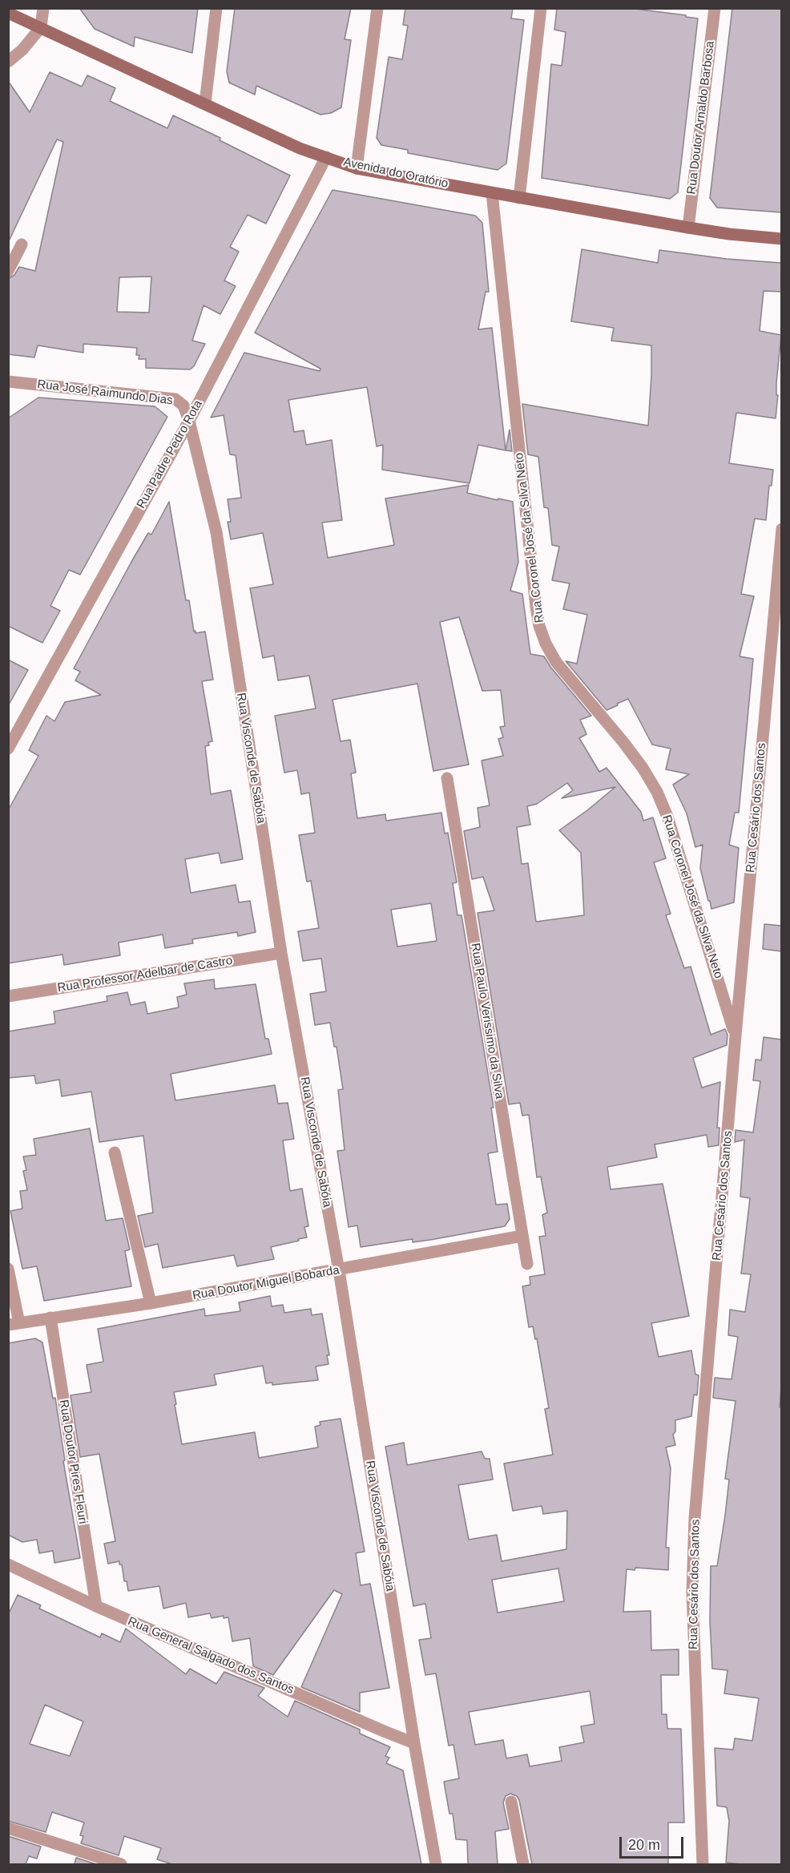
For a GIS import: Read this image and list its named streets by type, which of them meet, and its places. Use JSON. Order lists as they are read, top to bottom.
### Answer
{
  "streets": {
    "main road": ["Avenida do Oratório"],
    "street": [
      "Rua Doutor Arnaldo Barbosa",
      "Rua José Raimundo Dias",
      "Rua Padre Pedro Rota",
      "Rua Coronel José da Silva Neto",
      "Rua Visconde de Sabóia",
      "Rua Cesário dos Santos",
      "Rua Professor Adelbar de Castro",
      "Rua Paulo Verissimo da Silva",
      "Rua Doutor Miguel Bobarda",
      "Rua Doutor Pires Fleuri",
      "Rua General Salgado dos Santos"
    ]
  },
  "crossings": [
    ["Rua Doutor Arnaldo Barbosa", "Avenida do Oratório"],
    ["Avenida do Oratório", "Rua Padre Pedro Rota"],
    ["Avenida do Oratório", "Rua Coronel José da Silva Neto"],
    ["Rua José Raimundo Dias", "Rua Padre Pedro Rota"],
    ["Rua José Raimundo Dias", "Rua Visconde de Sabóia"],
    ["Rua Padre Pedro Rota", "Rua Visconde de Sabóia"],
    ["Rua Coronel José da Silva Neto", "Rua Cesário dos Santos"],
    ["Rua Visconde de Sabóia", "Rua Professor Adelbar de Castro"],
    ["Rua Visconde de Sabóia", "Rua Doutor Miguel Bobarda"],
    ["Rua Visconde de Sabóia", "Rua General Salgado dos Santos"],
    ["Rua Paulo Verissimo da Silva", "Rua Doutor Miguel Bobarda"],
    ["Rua Doutor Miguel Bobarda", "Rua Doutor Pires Fleuri"],
    ["Rua Doutor Pires Fleuri", "Rua General Salgado dos Santos"]
  ],
  "scale_bar": "20 m"
}
